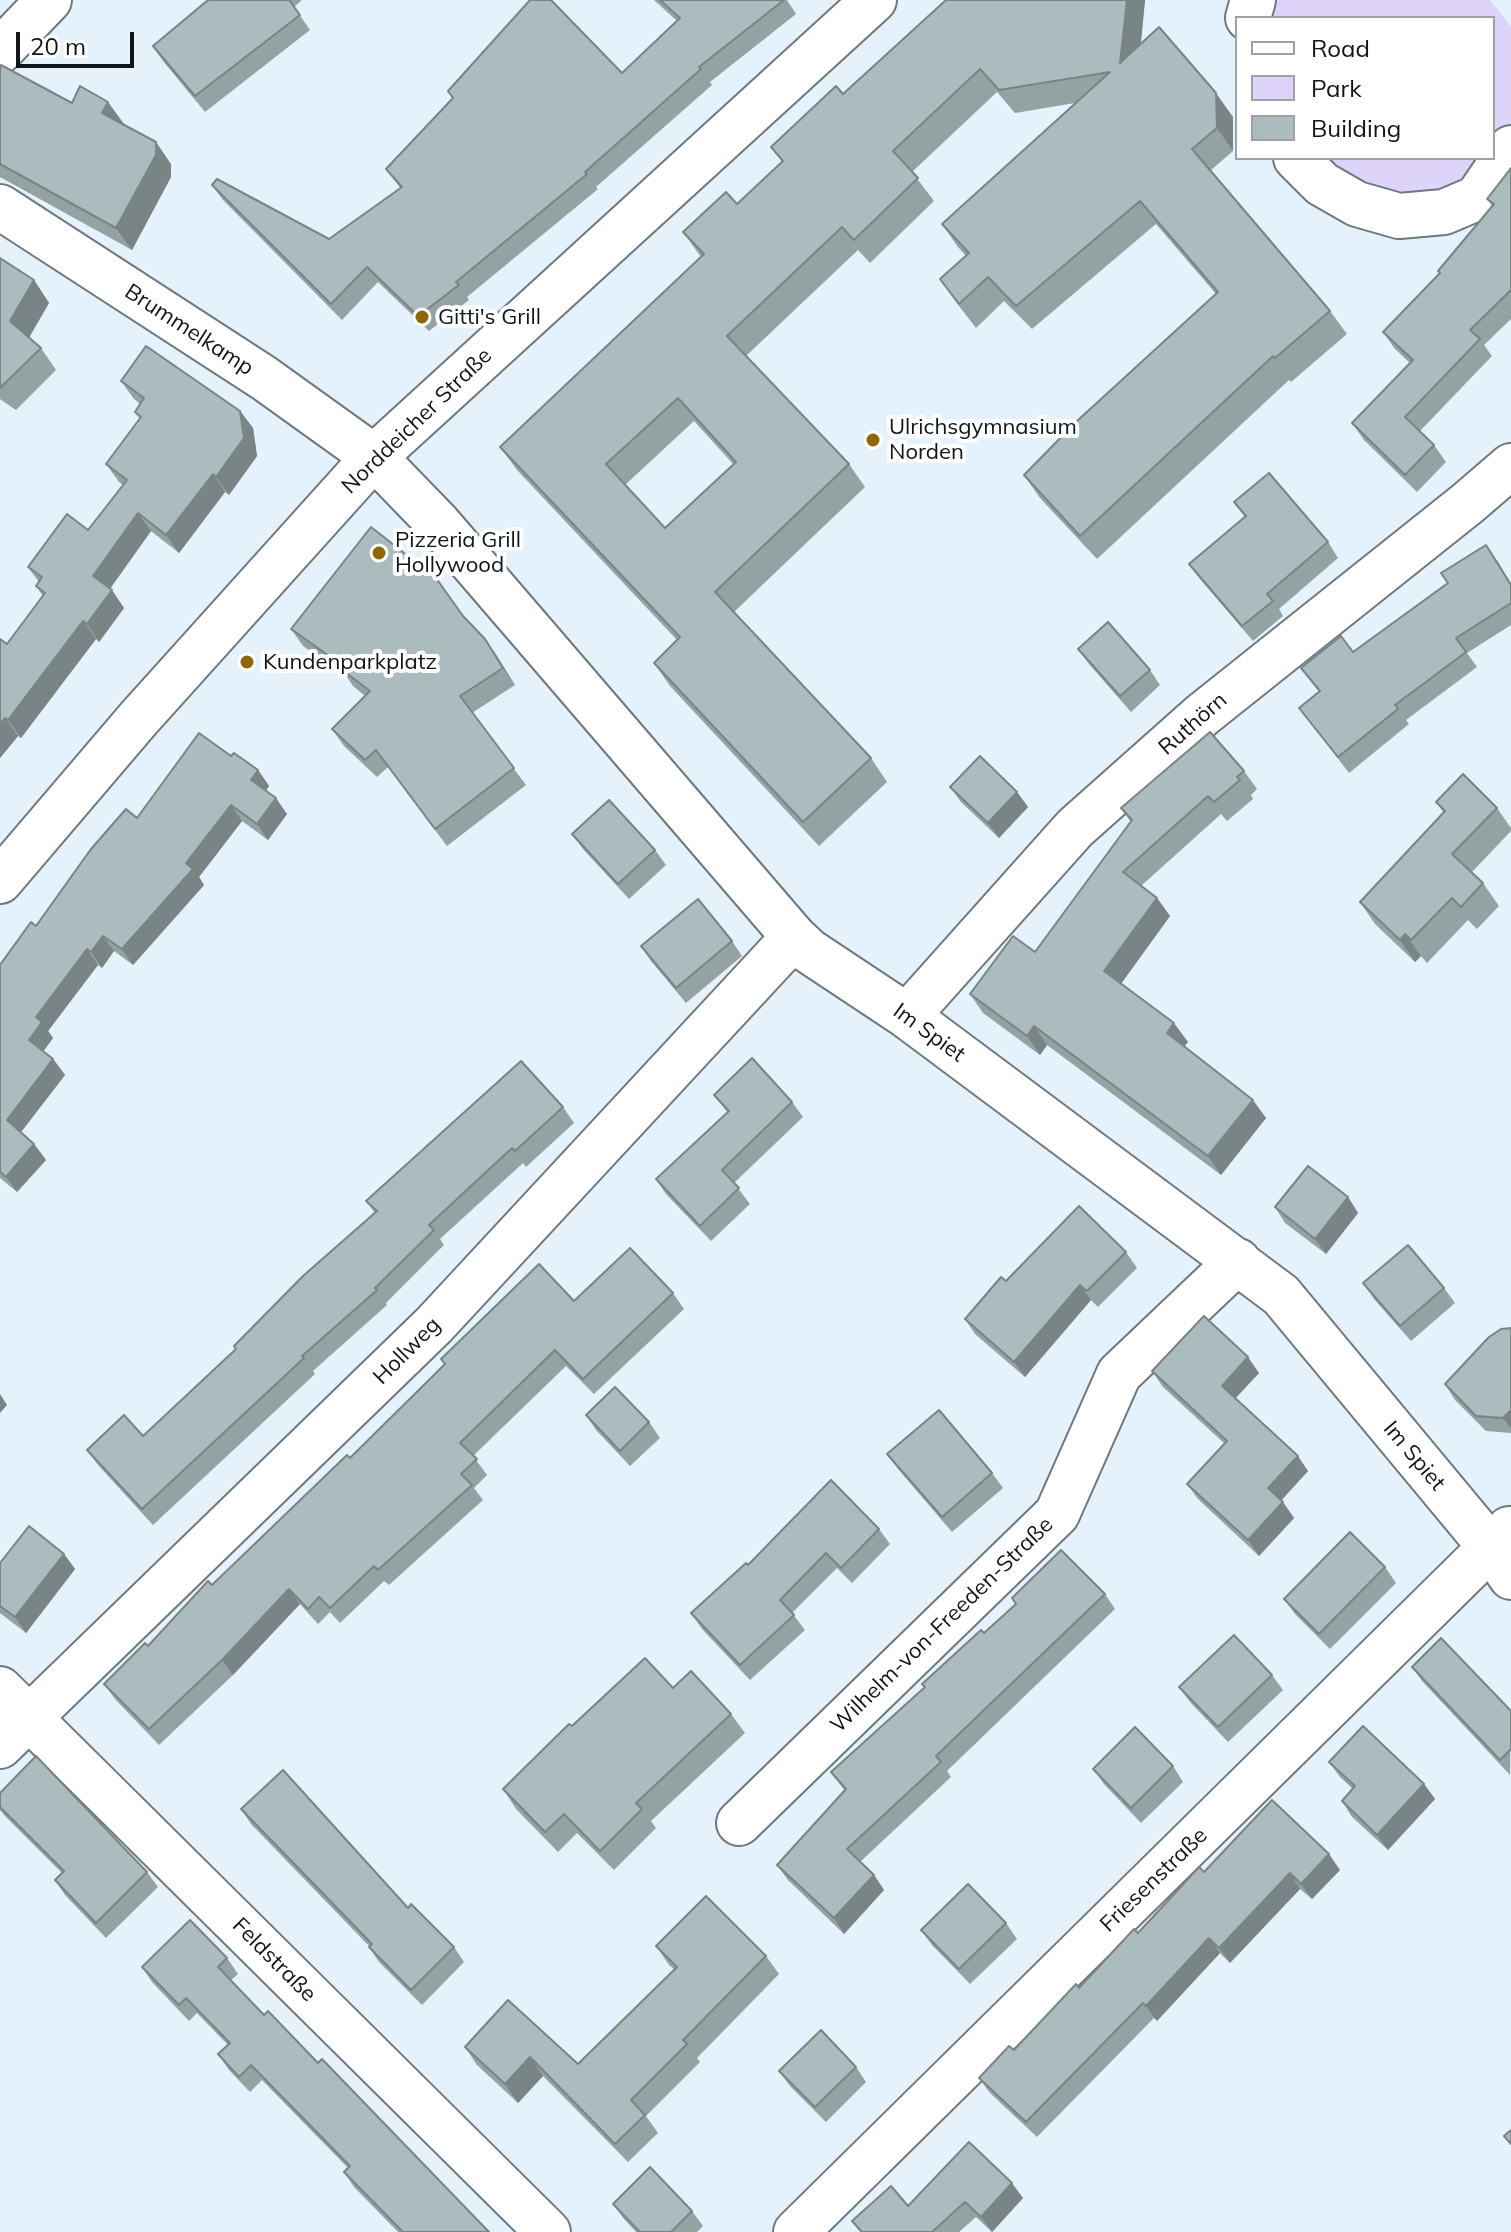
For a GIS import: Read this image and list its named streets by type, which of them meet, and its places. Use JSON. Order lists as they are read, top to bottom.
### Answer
{
  "streets": {
    "street": [
      "Brummelkamp",
      "Norddeicher Straße",
      "Ruthörn",
      "Im Spiet",
      "Hollweg",
      "Wilhelm-von-Freeden-Straße",
      "Friesenstraße",
      "Feldstraße"
    ]
  },
  "crossings": [
    ["Brummelkamp", "Norddeicher Straße"],
    ["Brummelkamp", "Im Spiet"],
    ["Norddeicher Straße", "Im Spiet"],
    ["Ruthörn", "Im Spiet"],
    ["Im Spiet", "Hollweg"],
    ["Im Spiet", "Wilhelm-von-Freeden-Straße"],
    ["Im Spiet", "Friesenstraße"],
    ["Hollweg", "Feldstraße"]
  ],
  "places": [
    "Gitti's Grill",
    "Ulrichsgymnasium Norden",
    "Pizzeria Grill Hollywood",
    "Kundenparkplatz"
  ],
  "legend": ["Road", "Park", "Building"],
  "scale_bar": "20 m"
}
